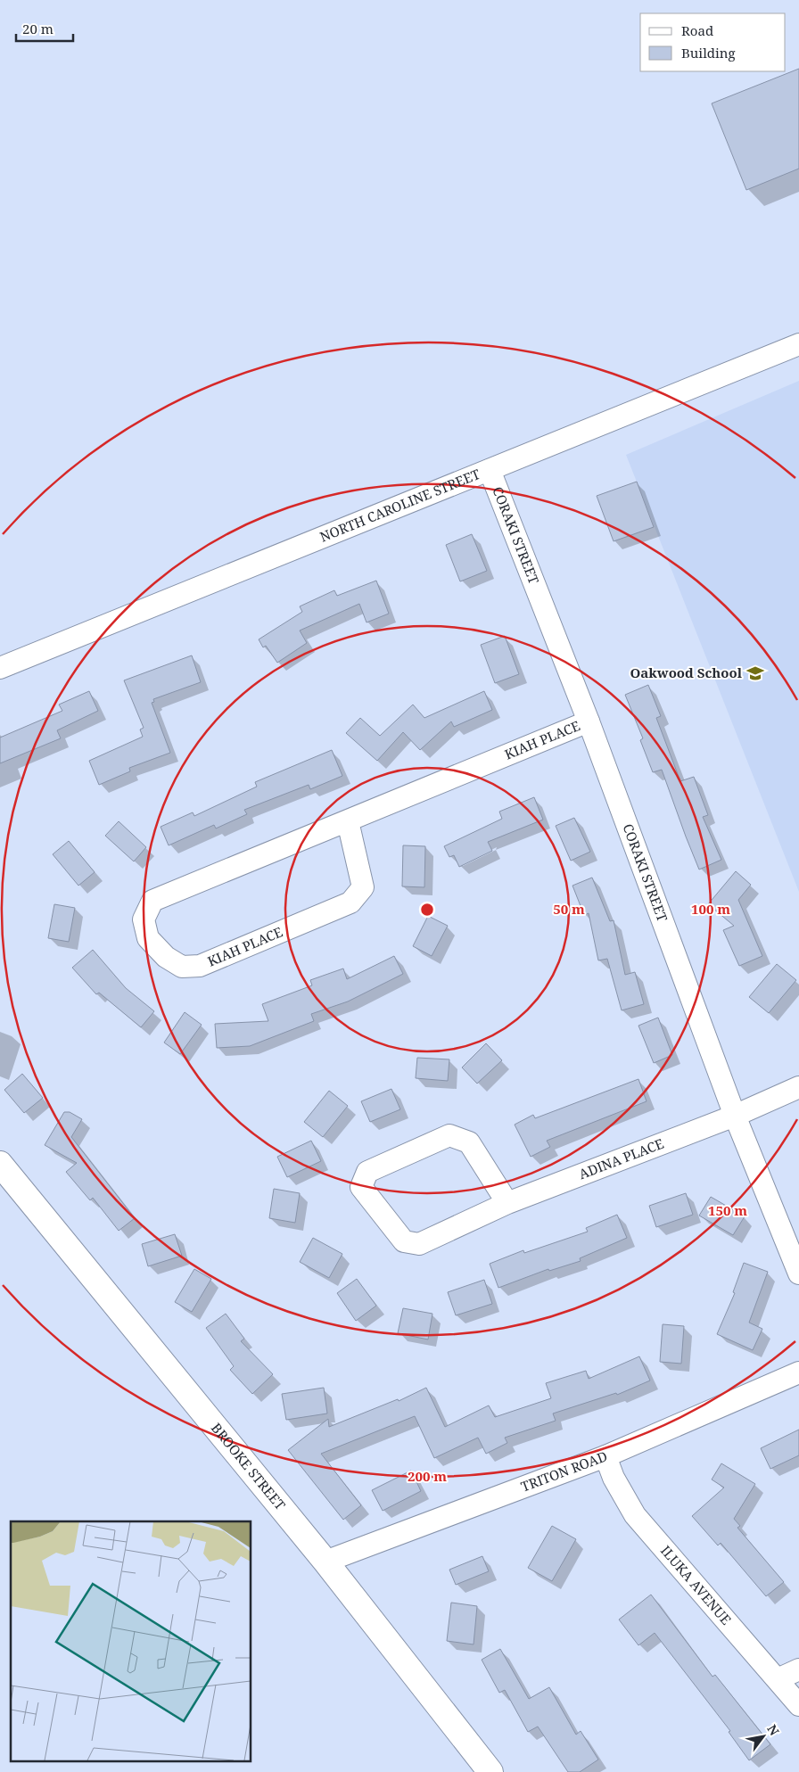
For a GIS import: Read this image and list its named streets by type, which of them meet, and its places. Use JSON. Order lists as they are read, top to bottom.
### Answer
{
  "streets": {
    "street": [
      "NORTH CAROLINE STREET",
      "CORAKI STREET",
      "KIAH PLACE",
      "ADINA PLACE",
      "BROOKE STREET",
      "TRITON ROAD",
      "ILUKA AVENUE"
    ]
  },
  "crossings": [
    ["NORTH CAROLINE STREET", "CORAKI STREET"],
    ["CORAKI STREET", "KIAH PLACE"],
    ["CORAKI STREET", "ADINA PLACE"],
    ["BROOKE STREET", "TRITON ROAD"],
    ["TRITON ROAD", "ILUKA AVENUE"]
  ],
  "places": {
    "school or university": ["Oakwood School"]
  },
  "legend": ["Road", "Building"],
  "scale_bar": "20 m",
  "north": "top right",
  "rings": [
    "50 m",
    "100 m",
    "150 m",
    "200 m"
  ]
}
